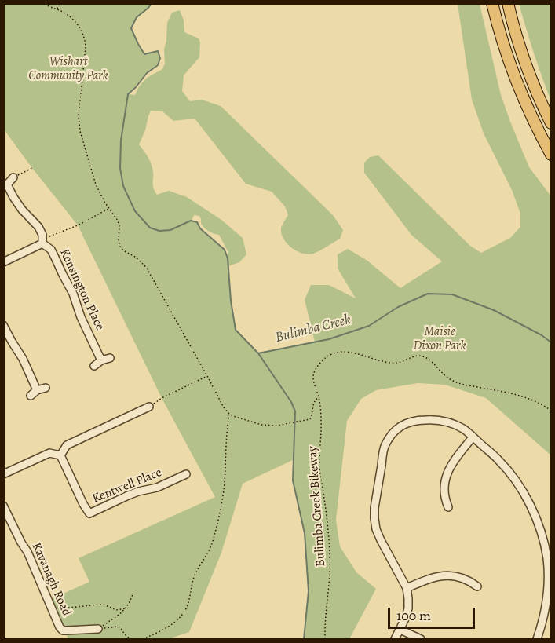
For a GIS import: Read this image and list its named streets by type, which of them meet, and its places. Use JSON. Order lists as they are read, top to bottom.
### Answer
{
  "streets": {
    "street": ["Kensington Place", "Kentwell Place", "Kavanagh Road"],
    "path": ["Bulimba Creek Bikeway"]
  },
  "water": ["Bulimba Creek"],
  "parks": ["Wishart Community Park", "Maisie Dixon Park"],
  "scale_bar": "100 m"
}
